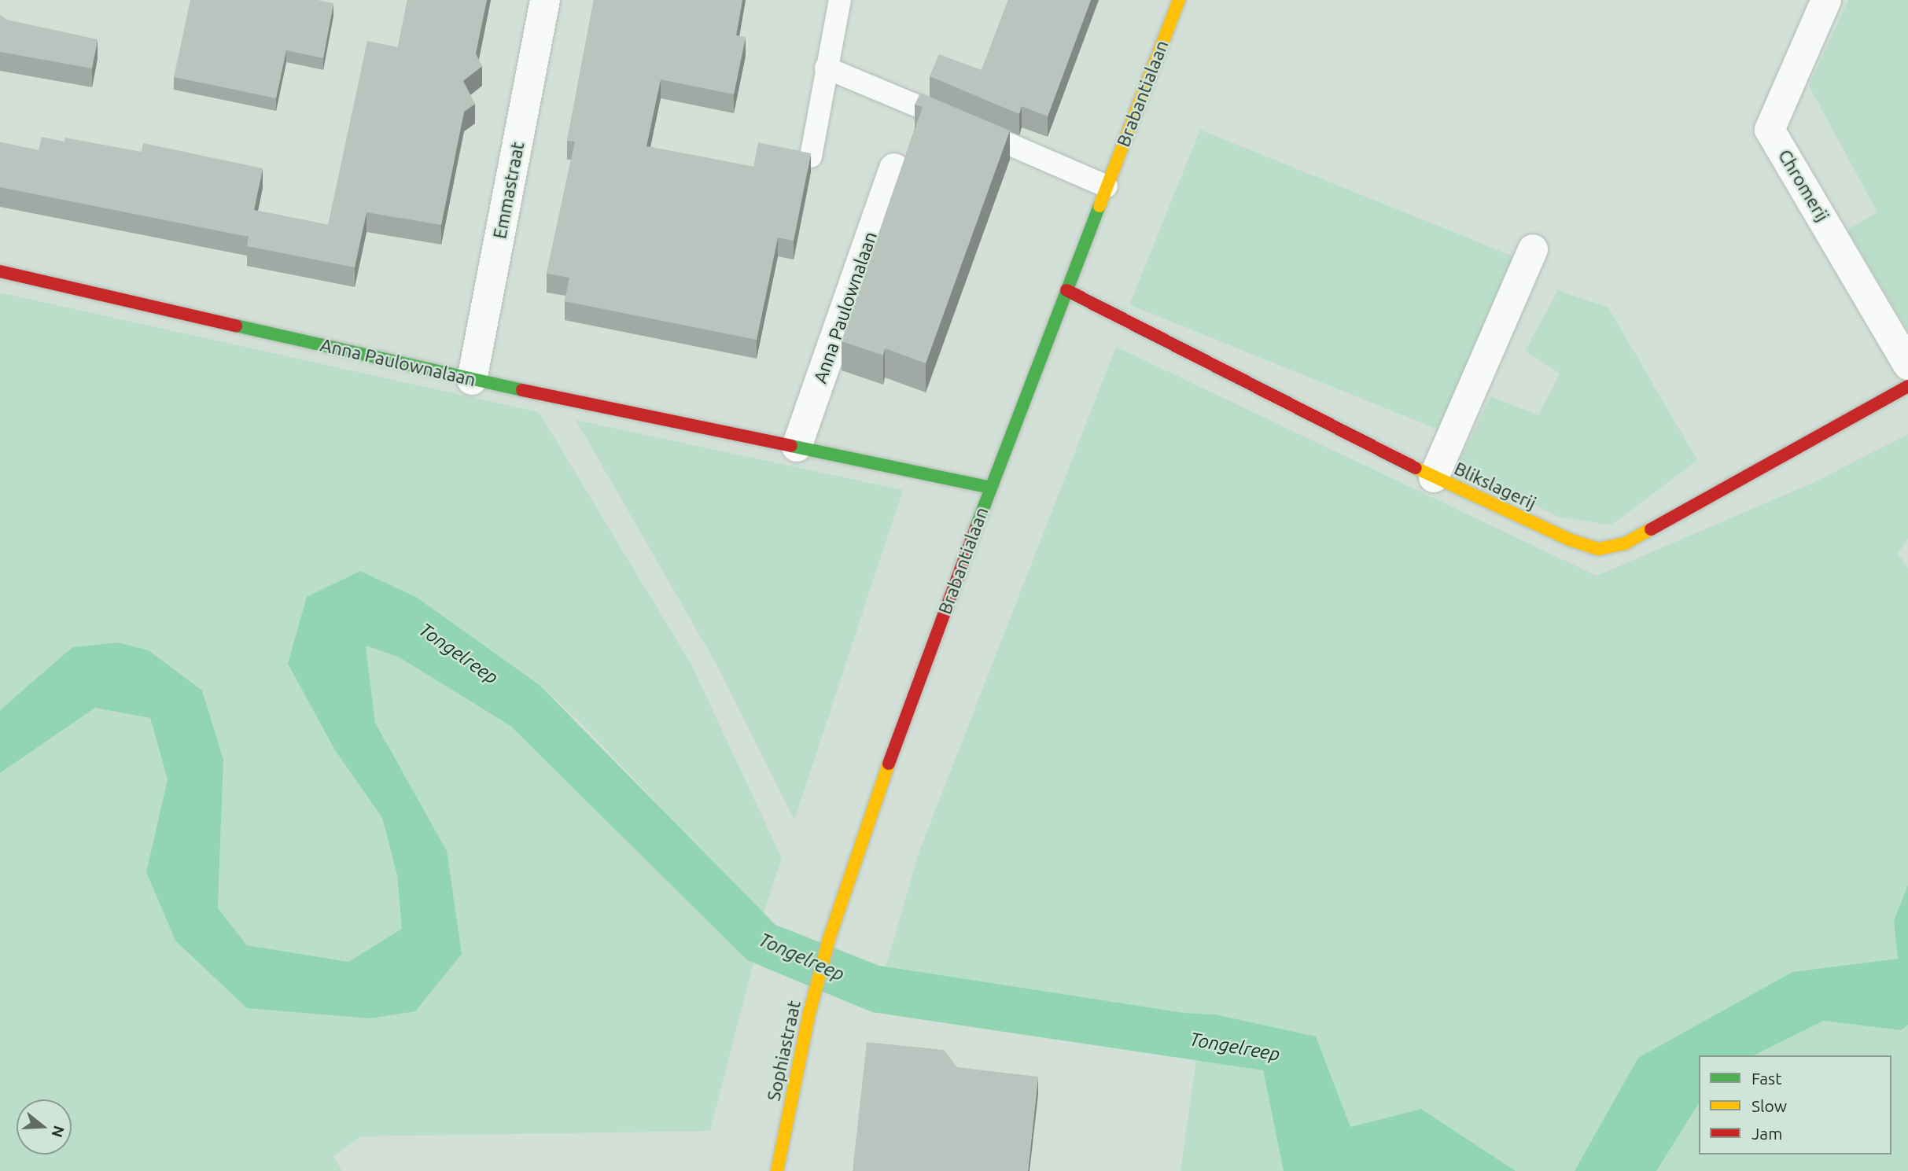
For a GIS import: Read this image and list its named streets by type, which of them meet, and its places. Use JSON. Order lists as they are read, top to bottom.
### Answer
{
  "streets": {
    "street": [
      "Brabantialaan",
      "Chromerij",
      "Emmastraat",
      "Anna Paulownalaan",
      "Blikslagerij",
      "Sophiastraat"
    ]
  },
  "crossings": [
    ["Brabantialaan", "Anna Paulownalaan"],
    ["Brabantialaan", "Blikslagerij"],
    ["Brabantialaan", "Sophiastraat"],
    ["Emmastraat", "Anna Paulownalaan"]
  ],
  "water": ["Tongelreep"],
  "legend": ["Fast", "Slow", "Jam"],
  "north": "right"
}
